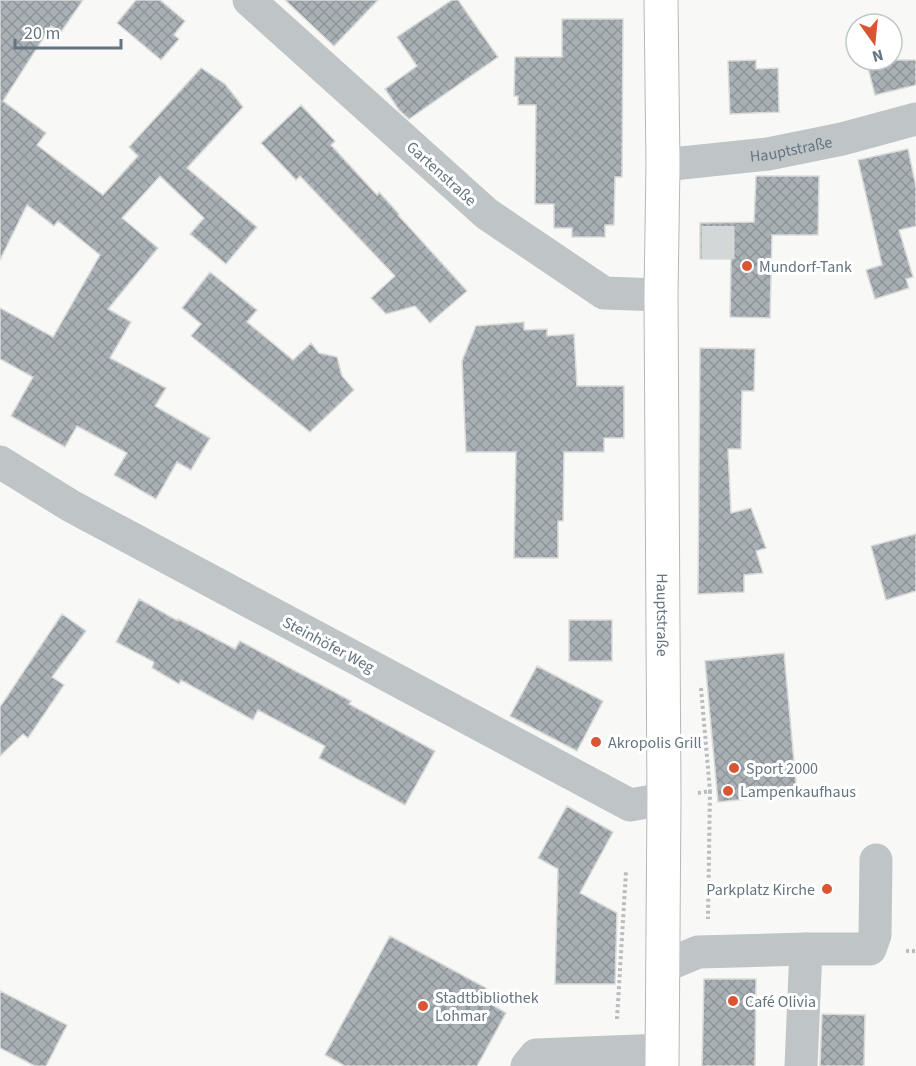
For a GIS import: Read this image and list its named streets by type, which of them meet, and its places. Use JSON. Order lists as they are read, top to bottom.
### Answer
{
  "streets": {
    "main road": ["Hauptstraße"],
    "street": ["Gartenstraße", "Steinhöfer Weg"]
  },
  "crossings": [
    ["Hauptstraße", "Gartenstraße"],
    ["Hauptstraße", "Steinhöfer Weg"]
  ],
  "places": [
    "Mundorf-Tank",
    "Akropolis Grill",
    "Sport 2000",
    "Lampenkaufhaus",
    "Parkplatz Kirche",
    "Café Olivia",
    "Stadtbibliothek Lohmar"
  ],
  "scale_bar": "20 m",
  "north": "bottom"
}
